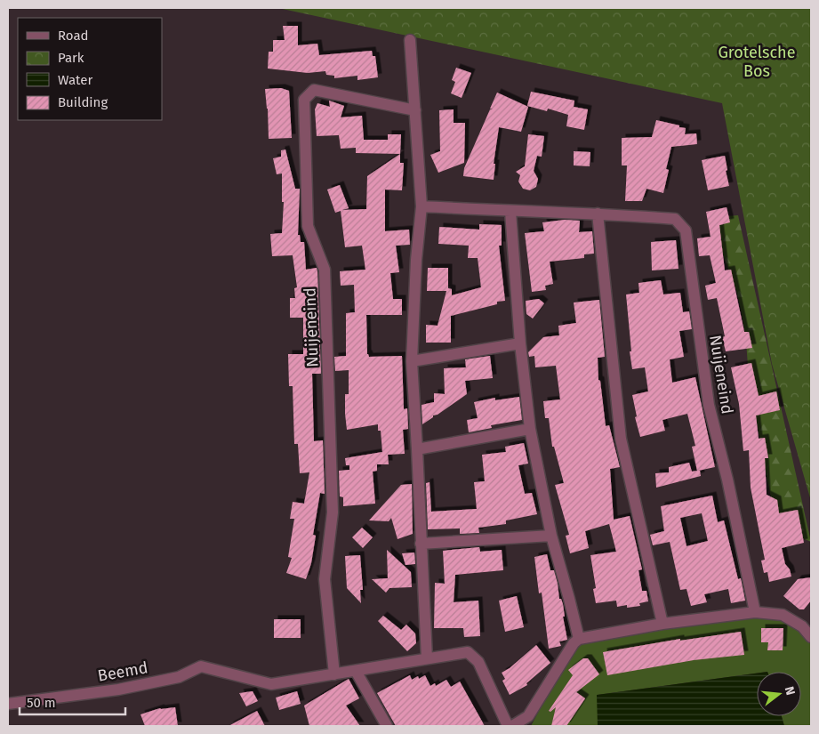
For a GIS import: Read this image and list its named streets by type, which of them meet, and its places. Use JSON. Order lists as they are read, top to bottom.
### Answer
{
  "streets": {
    "street": ["Nuijeneind", "Beemd"]
  },
  "crossings": [
    ["Nuijeneind", "Beemd"]
  ],
  "parks": ["Grotelsche Bos"],
  "legend": [
    "Road",
    "Park",
    "Water",
    "Building"
  ],
  "scale_bar": "50 m",
  "north": "right"
}
